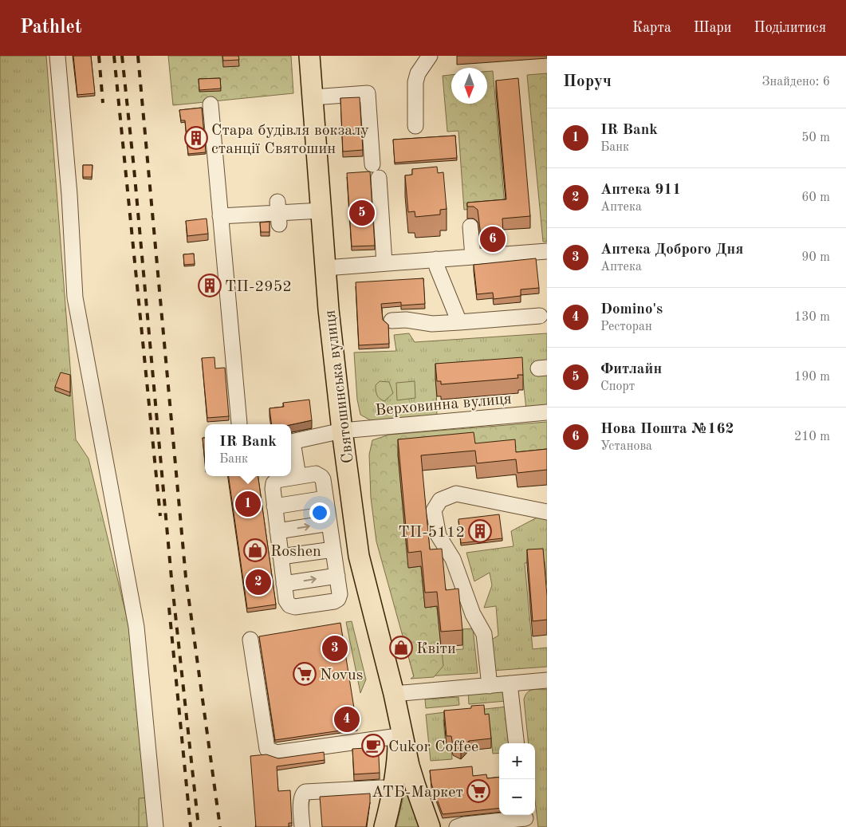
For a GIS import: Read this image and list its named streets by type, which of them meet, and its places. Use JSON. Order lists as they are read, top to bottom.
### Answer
{
  "streets": {
    "main road": ["Святошинська вулиця"],
    "street": ["Верховинна вулиця"]
  },
  "crossings": [
    ["Святошинська вулиця", "Верховинна вулиця"]
  ],
  "places": {
    "building": ["Стара будівля вокзалу станції Святошин", "ТП-2952", "ТП-5112"],
    "shop": ["Roshen", "Квіти"],
    "supermarket": ["Novus", "АТБ-Маркет"],
    "cafe": ["Cukor Coffee"]
  },
  "north": "bottom",
  "page": {
    "header": "Pathlet",
    "nav": ["Карта", "Шари", "Поділитися"],
    "heading": ["Поруч", "Знайдено: 6"],
    "list": [
      {
        "mark": "1",
        "name": "IR Bank",
        "note": "Банк",
        "value": "50 m"
      },
      {
        "mark": "2",
        "name": "Аптека 911",
        "note": "Аптека",
        "value": "60 m"
      },
      {
        "mark": "3",
        "name": "Аптека Доброго Дня",
        "note": "Аптека",
        "value": "90 m"
      },
      {
        "mark": "4",
        "name": "Domino's",
        "note": "Ресторан",
        "value": "130 m"
      },
      {
        "mark": "5",
        "name": "Фитлайн",
        "note": "Спорт",
        "value": "190 m"
      },
      {
        "mark": "6",
        "name": "Нова Пошта №162",
        "note": "Установа",
        "value": "210 m"
      }
    ],
    "pins": [
      "5",
      "6",
      "1",
      "2",
      "3",
      "4"
    ],
    "popup": ["IR Bank", "Банк"],
    "map_buttons": ["+", "−"]
  }
}
